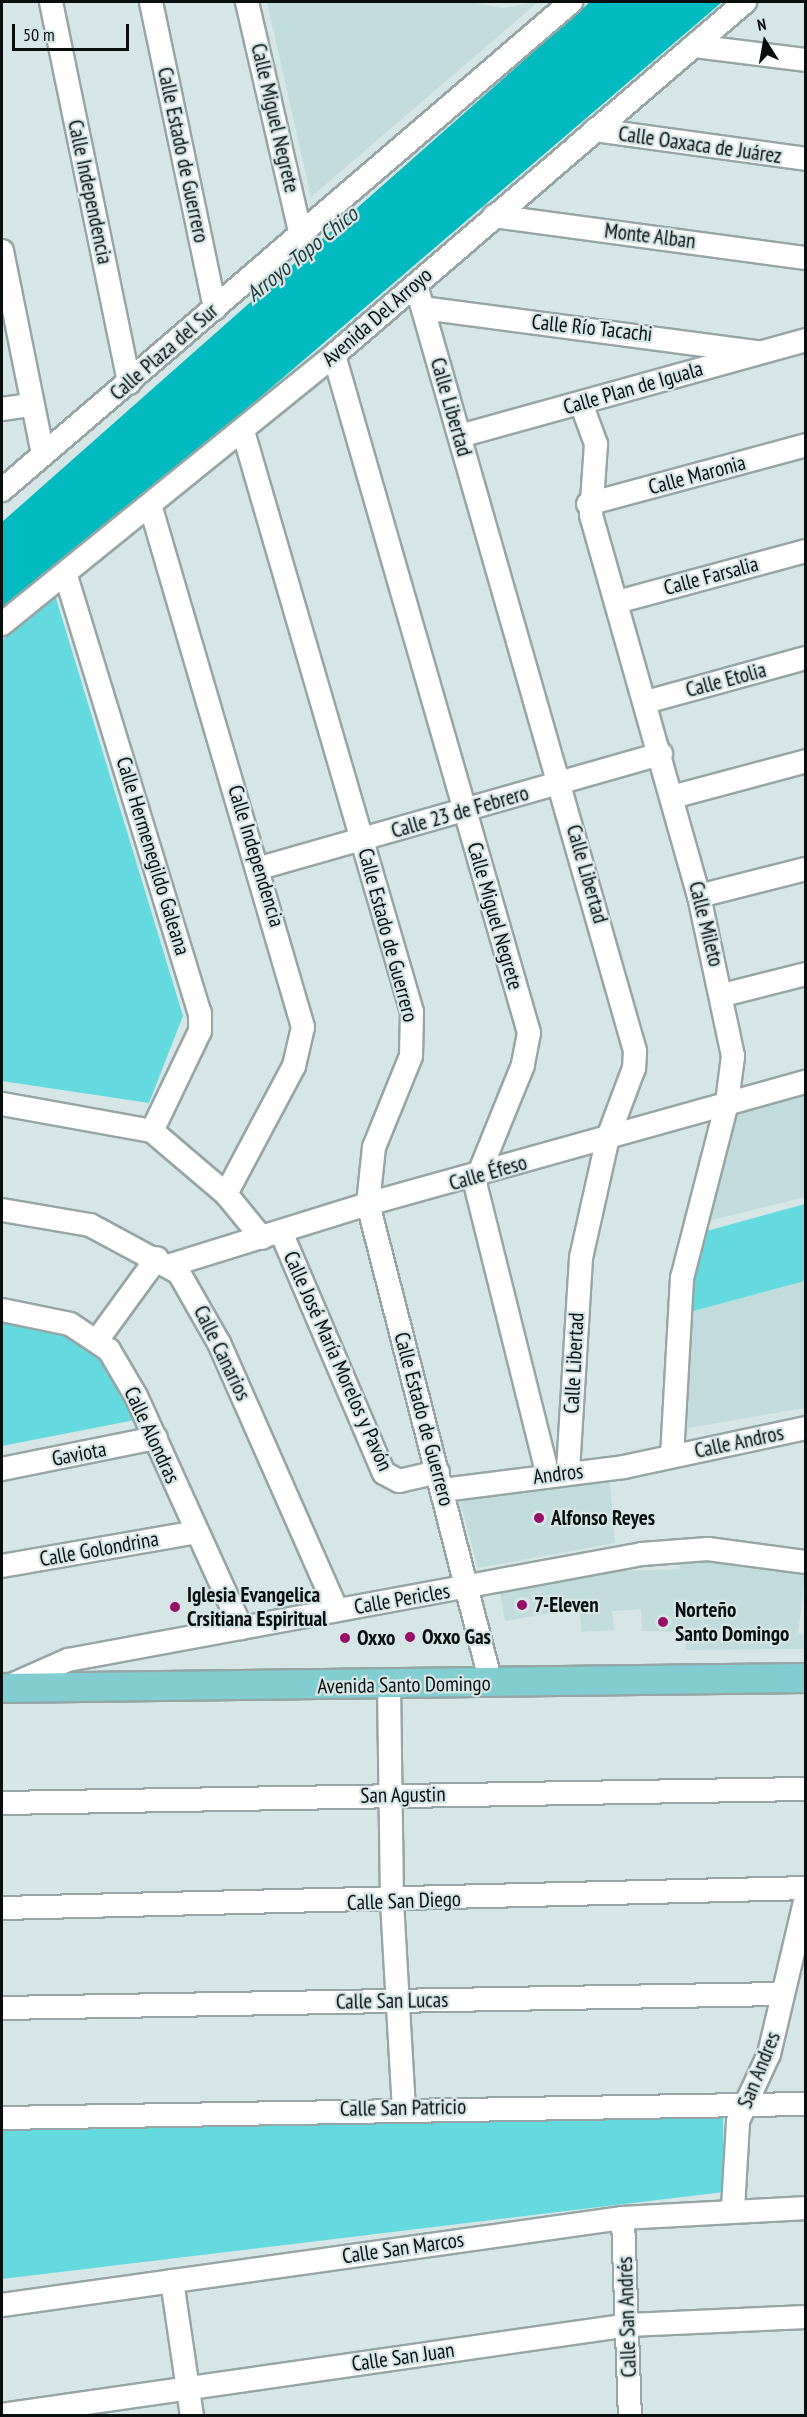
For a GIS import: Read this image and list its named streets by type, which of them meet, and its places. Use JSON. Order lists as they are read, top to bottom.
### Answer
{
  "streets": {
    "main road": ["Avenida Santo Domingo"],
    "street": [
      "Calle Miguel Negrete",
      "Calle Oaxaca de Juárez",
      "Calle Estado de Guerrero",
      "Calle Independencia",
      "Monte Alban",
      "Avenida Del Arroyo",
      "Calle Río Tacachi",
      "Calle Plaza del Sur",
      "Calle Plan de Iguala",
      "Calle Libertad",
      "Calle Maronia",
      "Calle Farsalia",
      "Calle Etolia",
      "Calle 23 de Febrero",
      "Calle Hermenegildo Galeana",
      "Calle Mileto",
      "Calle Éfeso",
      "Calle Canarios",
      "Calle José María Morelos y Pavón",
      "Calle Alondras",
      "Calle Andros",
      "Gaviota",
      "Andros",
      "Calle Golondrina",
      "Calle Pericles",
      "San Agustin",
      "Calle San Diego",
      "Calle San Lucas",
      "San Andres",
      "Calle San Patricio",
      "Calle San Marcos",
      "Calle San Andrés",
      "Calle San Juan"
    ]
  },
  "crossings": [
    ["Calle Miguel Negrete", "Avenida Del Arroyo"],
    ["Calle Miguel Negrete", "Calle Plaza del Sur"],
    ["Calle Miguel Negrete", "Calle 23 de Febrero"],
    ["Calle Miguel Negrete", "Calle Éfeso"],
    ["Calle Oaxaca de Juárez", "Avenida Del Arroyo"],
    ["Calle Estado de Guerrero", "Avenida Del Arroyo"],
    ["Calle Estado de Guerrero", "Calle Plaza del Sur"],
    ["Calle Estado de Guerrero", "Calle 23 de Febrero"],
    ["Calle Estado de Guerrero", "Calle Éfeso"],
    ["Calle Estado de Guerrero", "Calle José María Morelos y Pavón"],
    ["Calle Estado de Guerrero", "Andros"],
    ["Calle Estado de Guerrero", "Calle Pericles"],
    ["Calle Estado de Guerrero", "Avenida Santo Domingo"],
    ["Calle Independencia", "Avenida Del Arroyo"],
    ["Calle Independencia", "Calle Plaza del Sur"],
    ["Calle Independencia", "Calle 23 de Febrero"],
    ["Calle Independencia", "Calle José María Morelos y Pavón"],
    ["Monte Alban", "Avenida Del Arroyo"],
    ["Avenida Del Arroyo", "Calle Libertad"],
    ["Avenida Del Arroyo", "Calle Hermenegildo Galeana"],
    ["Calle Río Tacachi", "Calle Plan de Iguala"],
    ["Calle Río Tacachi", "Calle Libertad"],
    ["Calle Plan de Iguala", "Calle Libertad"],
    ["Calle Plan de Iguala", "Calle Mileto"],
    ["Calle Libertad", "Calle 23 de Febrero"],
    ["Calle Libertad", "Calle Éfeso"],
    ["Calle Libertad", "Andros"],
    ["Calle Maronia", "Calle Mileto"],
    ["Calle Farsalia", "Calle Mileto"],
    ["Calle Etolia", "Calle Mileto"],
    ["Calle 23 de Febrero", "Calle Mileto"],
    ["Calle Hermenegildo Galeana", "Calle José María Morelos y Pavón"],
    ["Calle Mileto", "Calle Éfeso"],
    ["Calle Mileto", "Calle Andros"],
    ["Calle Mileto", "Andros"],
    ["Calle Éfeso", "Calle Canarios"],
    ["Calle Éfeso", "Calle José María Morelos y Pavón"],
    ["Calle Canarios", "Calle Pericles"],
    ["Calle José María Morelos y Pavón", "Andros"],
    ["Calle Alondras", "Gaviota"],
    ["Calle Alondras", "Calle Golondrina"],
    ["Calle Alondras", "Calle Pericles"],
    ["Calle Andros", "Andros"],
    ["Calle Pericles", "Avenida Santo Domingo"],
    ["Calle San Lucas", "San Andres"],
    ["San Andres", "Calle San Patricio"],
    ["San Andres", "Calle San Marcos"],
    ["Calle San Marcos", "Calle San Andrés"],
    ["Calle San Andrés", "Calle San Juan"]
  ],
  "water": ["Arroyo Topo Chico"],
  "places": [
    "Alfonso Reyes",
    "7-Eleven",
    "Iglesia Evangelica Crsitiana Espiritual",
    "Norteño Santo Domingo",
    "Oxxo Gas",
    "Oxxo"
  ],
  "scale_bar": "50 m",
  "north": "top"
}
